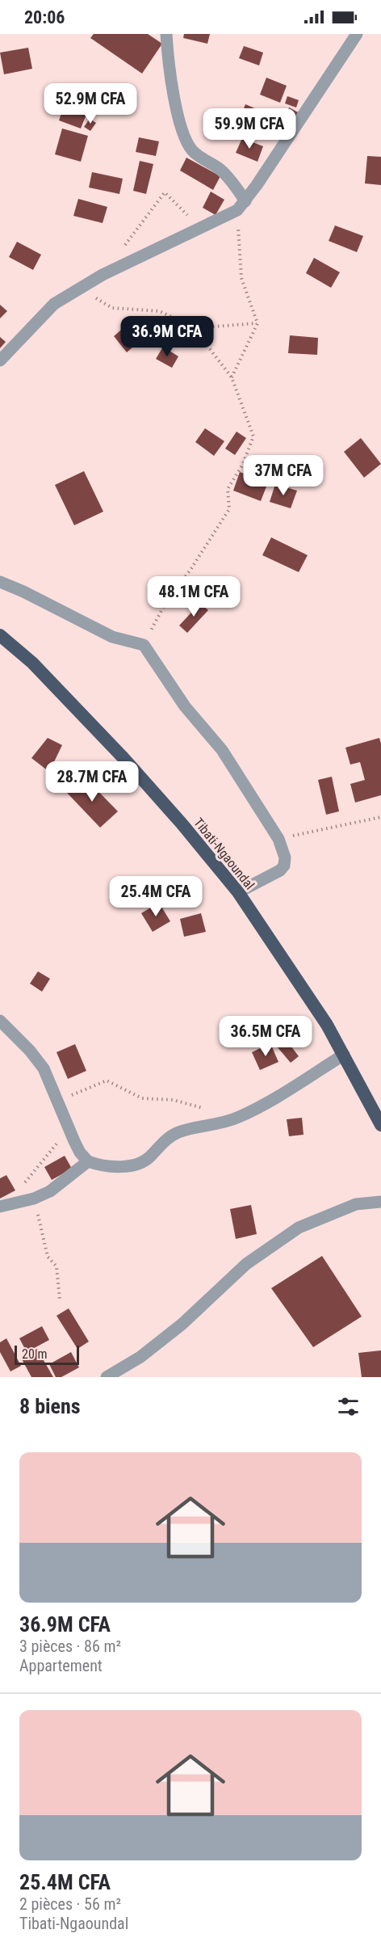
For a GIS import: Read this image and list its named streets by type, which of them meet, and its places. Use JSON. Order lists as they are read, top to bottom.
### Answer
{
  "streets": {
    "highway": ["Tibati-Ngaoundal"]
  },
  "scale_bar": "20 m",
  "page": {
    "status": "20:06",
    "price": [
      "52.9M CFA",
      "59.9M CFA",
      "36.9M CFA",
      "37M CFA",
      "48.1M CFA",
      "28.7M CFA",
      "25.4M CFA",
      "36.5M CFA"
    ],
    "scale": "20 m",
    "heading": "8 biens",
    "list": [
      {
        "name": "36.9M CFA",
        "note": "3 pièces · 86 m² · Appartement"
      },
      {
        "name": "25.4M CFA",
        "note": "2 pièces · 56 m² · Tibati-Ngaoundal"
      }
    ]
  }
}
